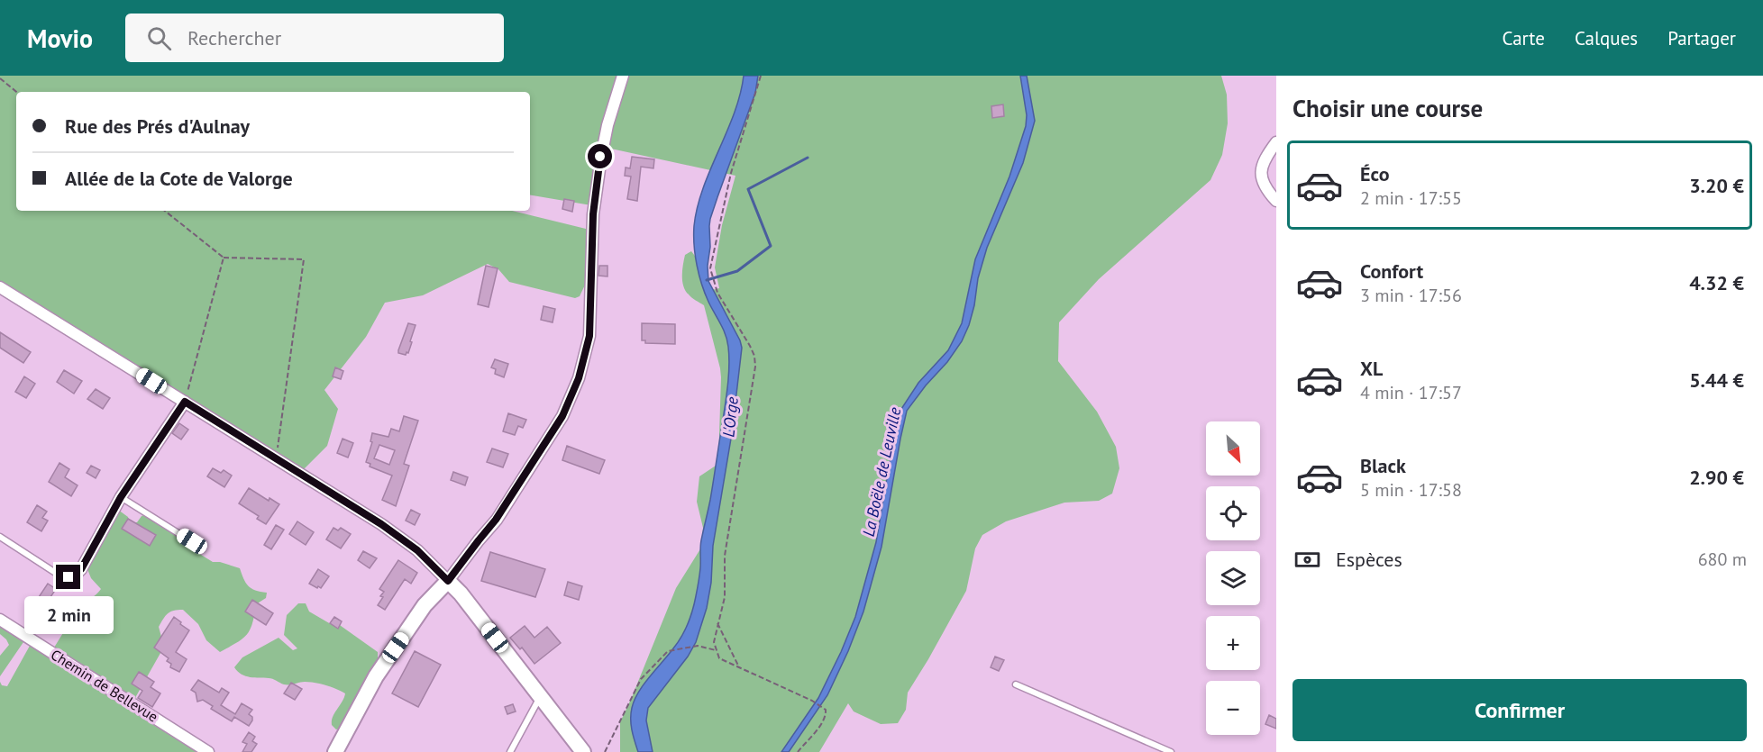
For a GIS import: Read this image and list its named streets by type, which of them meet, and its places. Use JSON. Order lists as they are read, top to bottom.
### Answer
{
  "streets": {
    "street": ["Chemin de Bellevue"]
  },
  "water": ["L'Orge", "La Boële de Leuville"],
  "north": "bottom right",
  "page": {
    "header": "Movio",
    "search": "Rechercher",
    "nav": ["Carte", "Calques", "Partager"],
    "heading": "Choisir une course",
    "banner": ["Rue des Prés d'Aulnay", "Allée de la Cote de Valorge"],
    "list": [
      {
        "name": "Éco",
        "note": "2 min · 17:55",
        "value": "3.20 €"
      },
      {
        "name": "Confort",
        "note": "3 min · 17:56",
        "value": "4.32 €"
      },
      {
        "name": "XL",
        "note": "4 min · 17:57",
        "value": "5.44 €"
      },
      {
        "name": "Black",
        "note": "5 min · 17:58",
        "value": "2.90 €"
      }
    ],
    "map_buttons": ["+", "−"],
    "pay": ["Espèces", "680 m"],
    "bubble": "2 min",
    "buttons": "Confirmer"
  }
}
